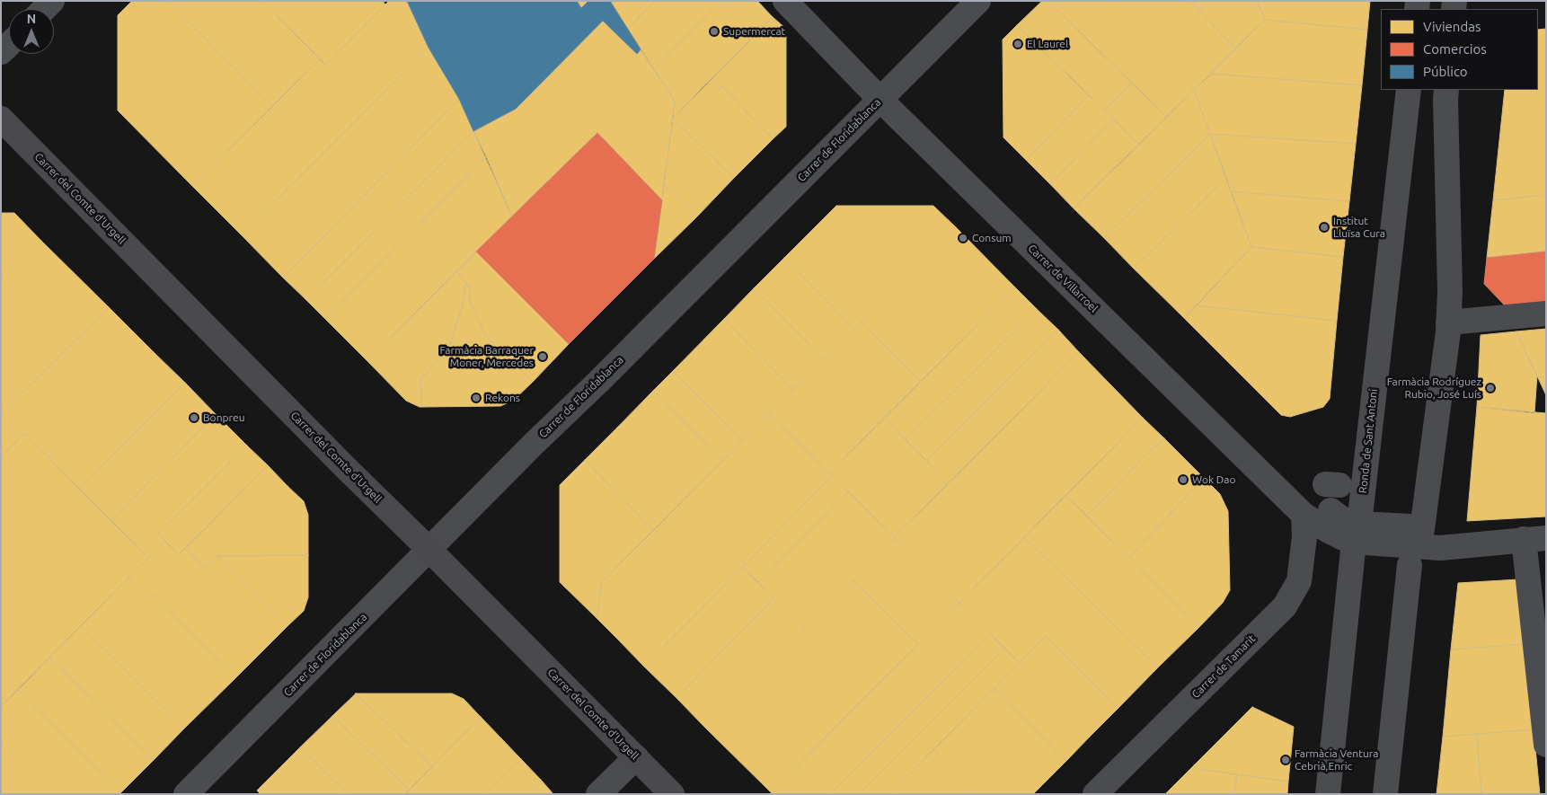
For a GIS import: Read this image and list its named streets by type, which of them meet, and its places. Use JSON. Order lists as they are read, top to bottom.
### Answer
{
  "streets": {
    "main road": ["Carrer del Comte d'Urgell"],
    "street": [
      "Carrer de Floridablanca",
      "Carrer de Villarroel",
      "Ronda de Sant Antoni",
      "Carrer de Tamarit"
    ]
  },
  "crossings": [
    ["Carrer de Floridablanca", "Carrer del Comte d'Urgell"],
    ["Carrer de Floridablanca", "Carrer de Villarroel"],
    ["Carrer de Villarroel", "Ronda de Sant Antoni"],
    ["Carrer de Villarroel", "Carrer de Tamarit"]
  ],
  "places": [
    "Supermercat",
    "El Laurel",
    "Institut Lluïsa Cura",
    "Consum",
    "Farmàcia Barraquer Moner, Mercedes",
    "Farmàcia Rodríguez Rubio, José Luís",
    "Rekons",
    "Bonpreu",
    "Wok Dao",
    "Farmàcia Ventura Cebrià,Enric"
  ],
  "legend": ["Viviendas", "Comercios", "Público"],
  "north": "top"
}
